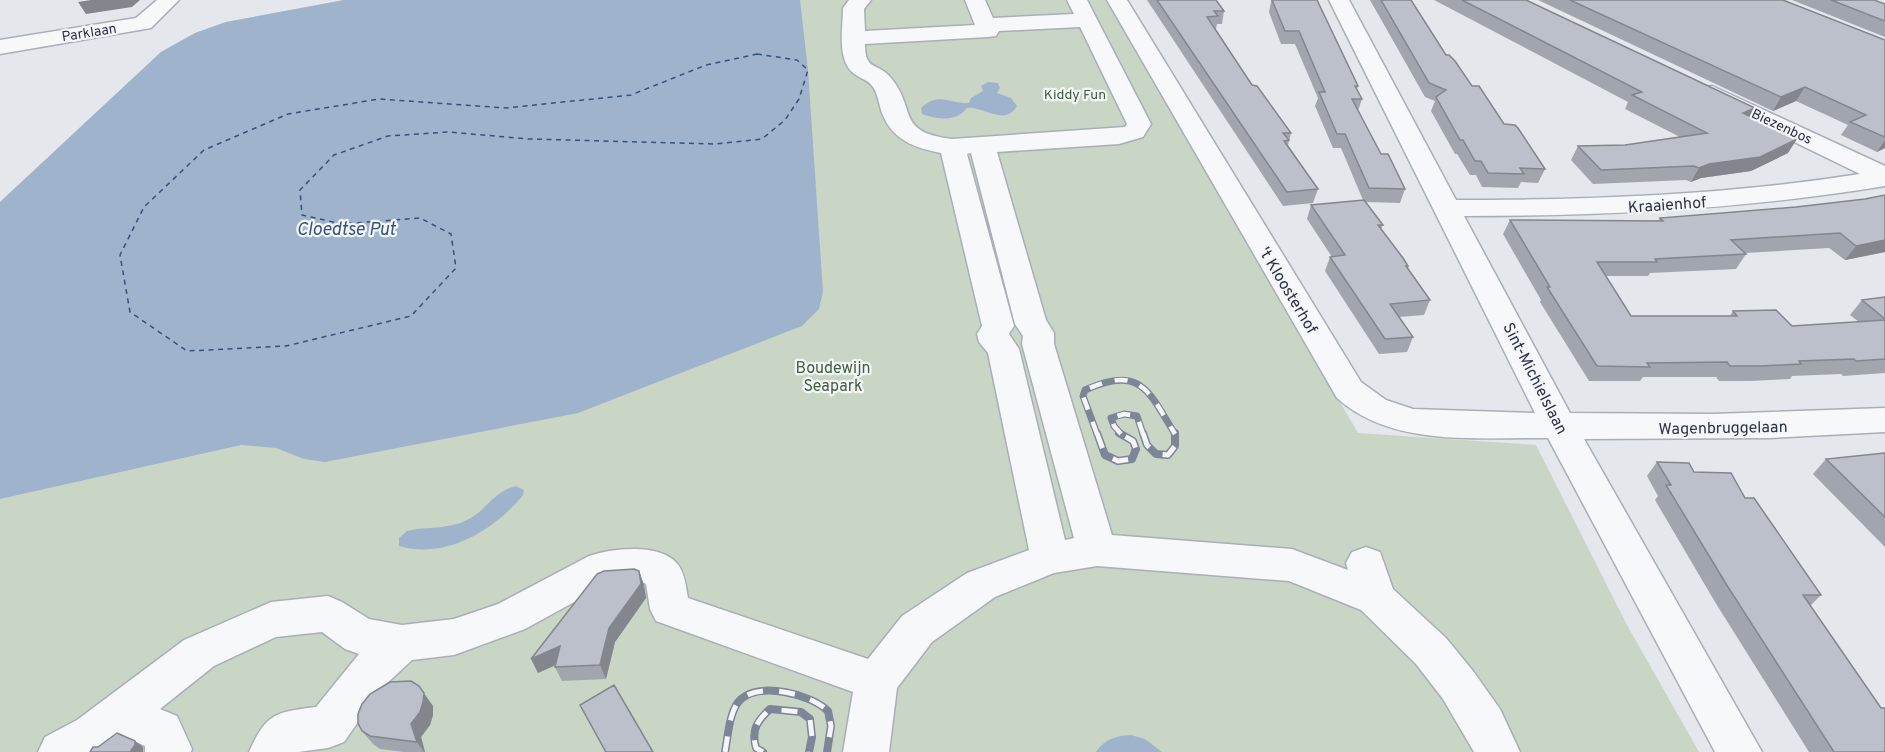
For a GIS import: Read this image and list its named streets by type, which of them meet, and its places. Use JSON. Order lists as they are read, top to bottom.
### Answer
{
  "streets": {
    "street": [
      "Parklaan",
      "Biezenbos",
      "Kraaienhof",
      "'t Kloosterhof",
      "Sint-Michielslaan",
      "Wagenbruggelaan"
    ]
  },
  "crossings": [
    ["Biezenbos", "Kraaienhof"],
    ["Kraaienhof", "Sint-Michielslaan"],
    ["'t Kloosterhof", "Sint-Michielslaan"],
    ["'t Kloosterhof", "Wagenbruggelaan"],
    ["Sint-Michielslaan", "Wagenbruggelaan"]
  ],
  "water": ["Cloedtse Put"],
  "parks": ["Kiddy Fun", "Boudewijn Seapark"]
}
